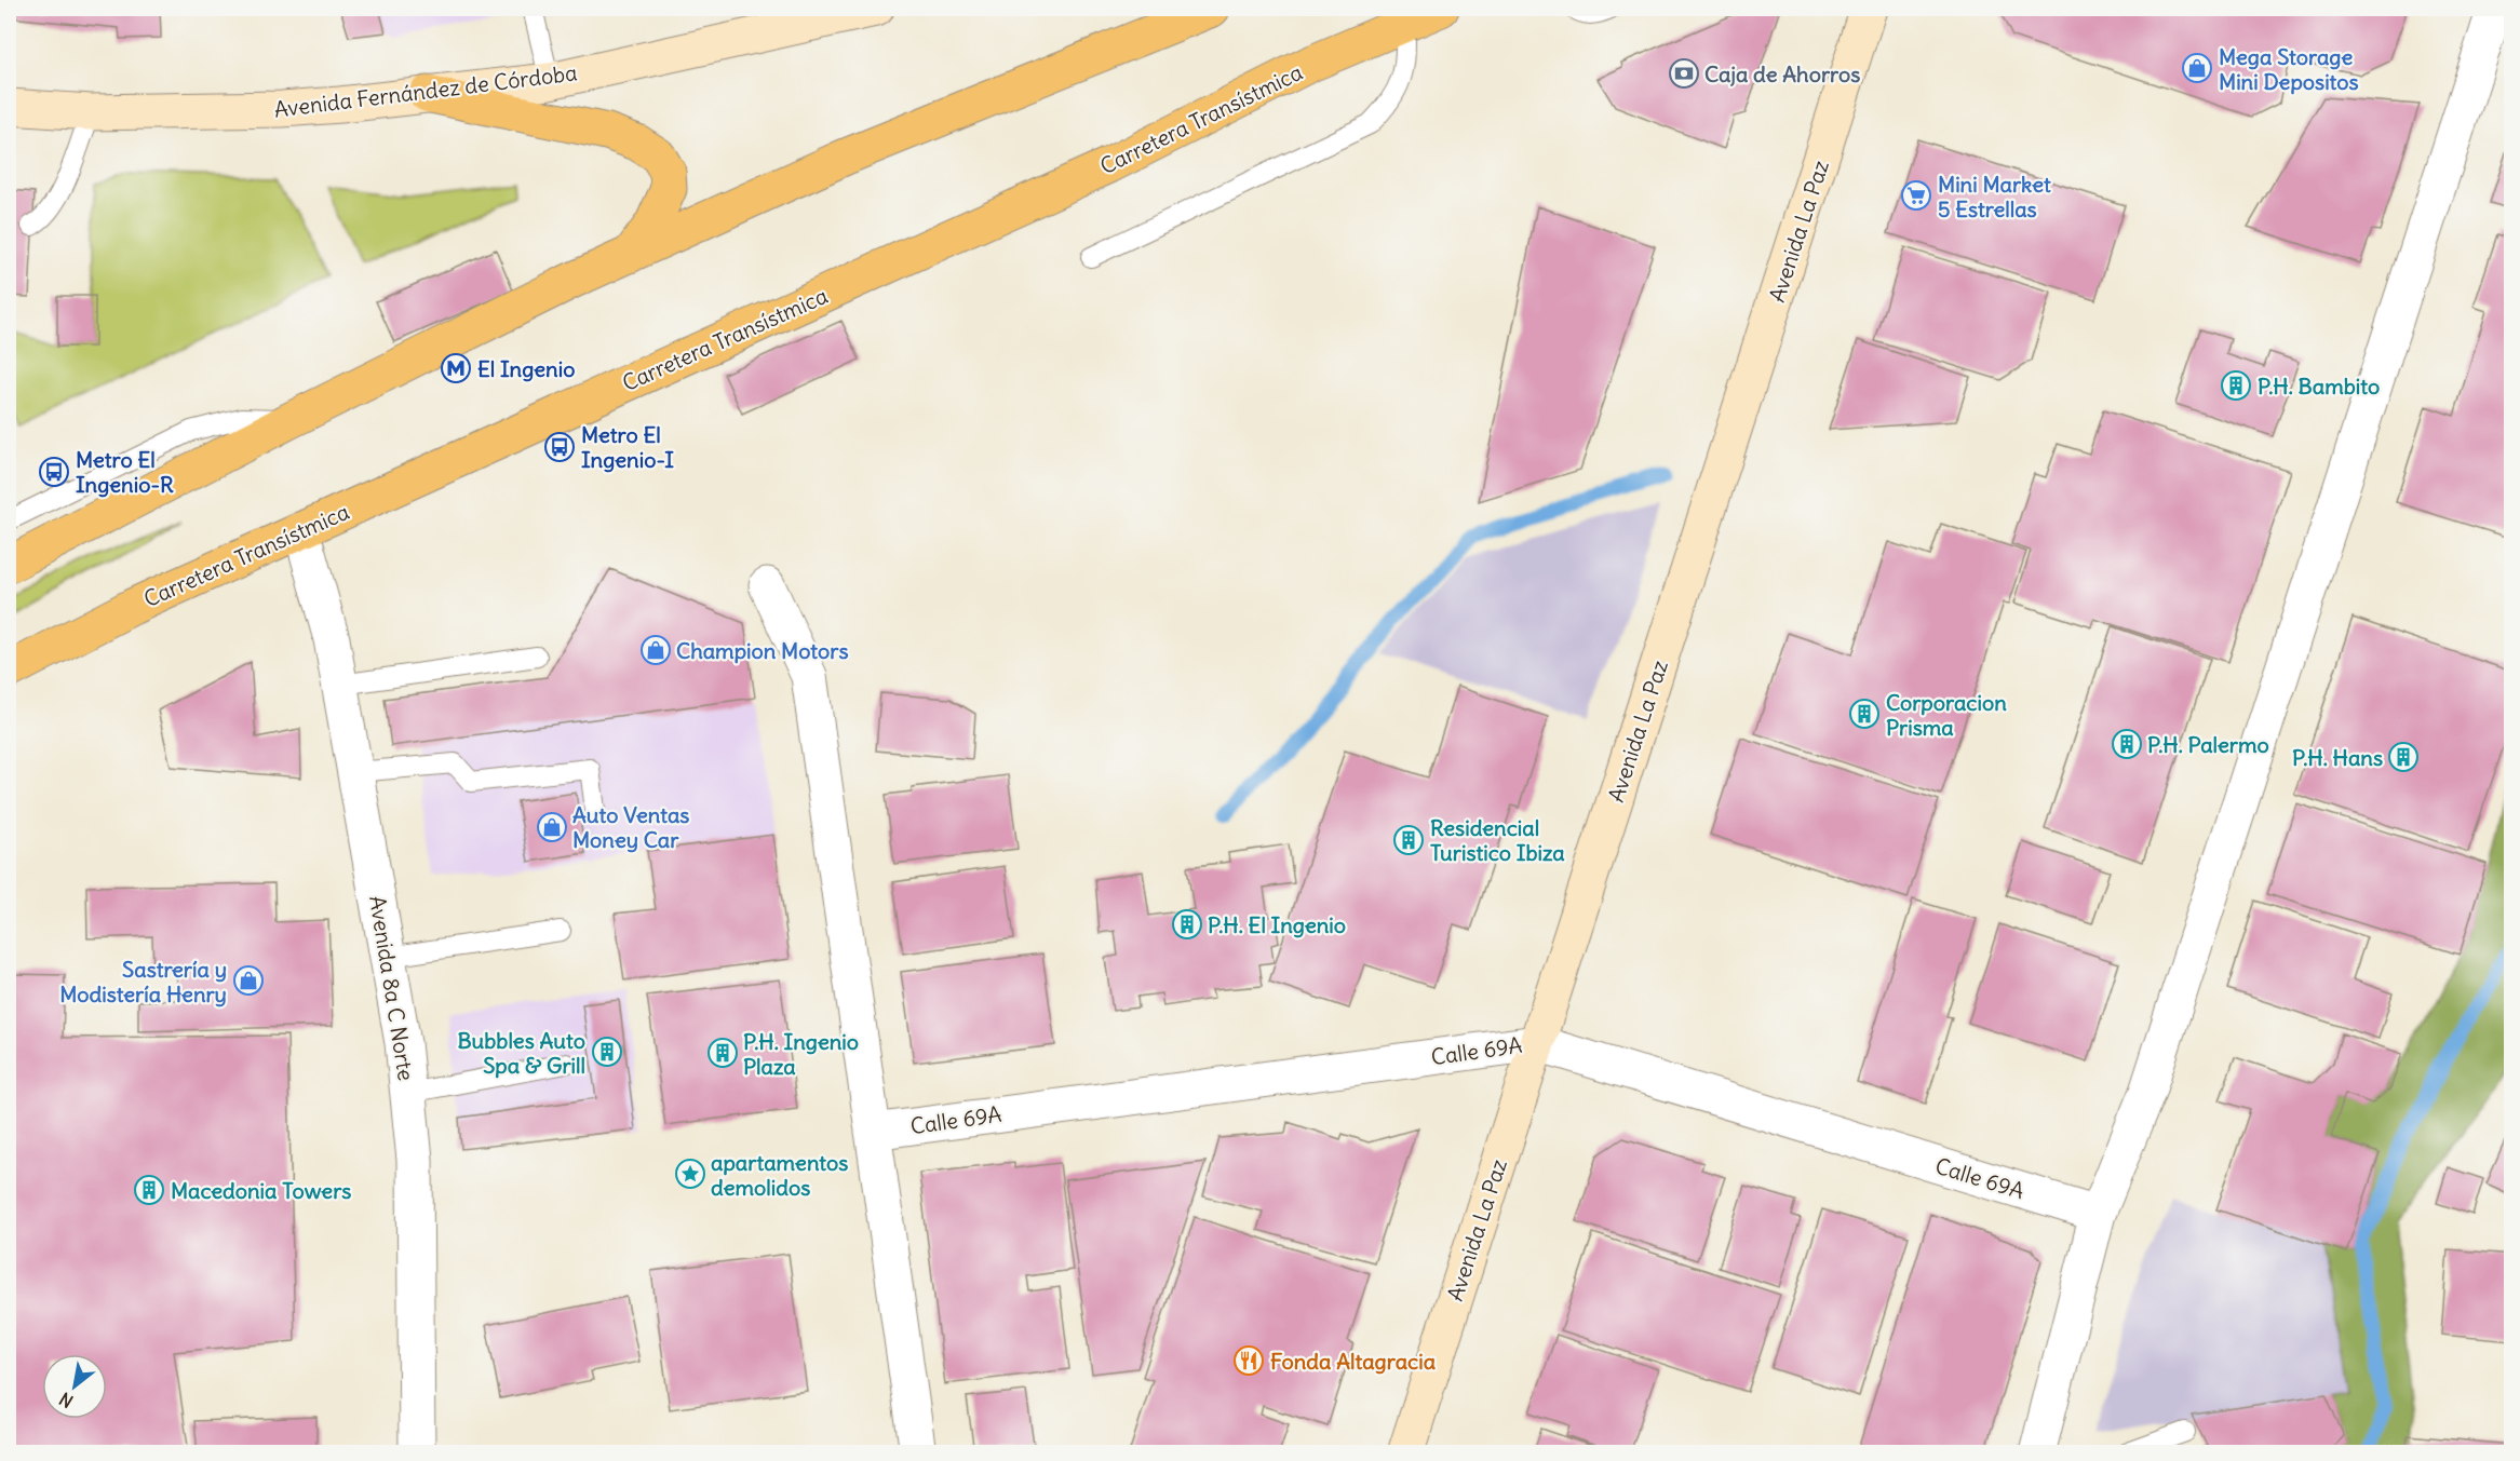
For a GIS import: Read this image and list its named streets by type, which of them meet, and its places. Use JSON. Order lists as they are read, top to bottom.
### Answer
{
  "streets": {
    "main road": ["Avenida Fernández de Córdoba", "Carretera Transístmica", "Avenida La Paz"],
    "street": ["Avenida 8a C Norte", "Calle 69A"]
  },
  "crossings": [
    ["Carretera Transístmica", "Avenida 8a C Norte"],
    ["Avenida La Paz", "Calle 69A"]
  ],
  "places": {
    "shop": [
      "Mega Storage Mini Depositos",
      "Champion Motors",
      "Auto Ventas Money Car",
      "Sastrería y Modistería Henry"
    ],
    "bank": ["Caja de Ahorros"],
    "supermarket": ["Mini Market 5 Estrellas"],
    "metro station": ["El Ingenio"],
    "building": [
      "P.H. Bambito",
      "Corporacion Prisma",
      "P.H. Palermo",
      "P.H. Hans",
      "Residencial Turistico Ibiza",
      "P.H. El Ingenio",
      "Bubbles Auto Spa & Grill",
      "P.H. Ingenio Plaza",
      "Macedonia Towers"
    ],
    "bus stop": ["Metro El Ingenio-I", "Metro El Ingenio-R"],
    "place": ["apartamentos demolidos"],
    "restaurant": ["Fonda Altagracia"]
  },
  "north": "bottom left"
}
